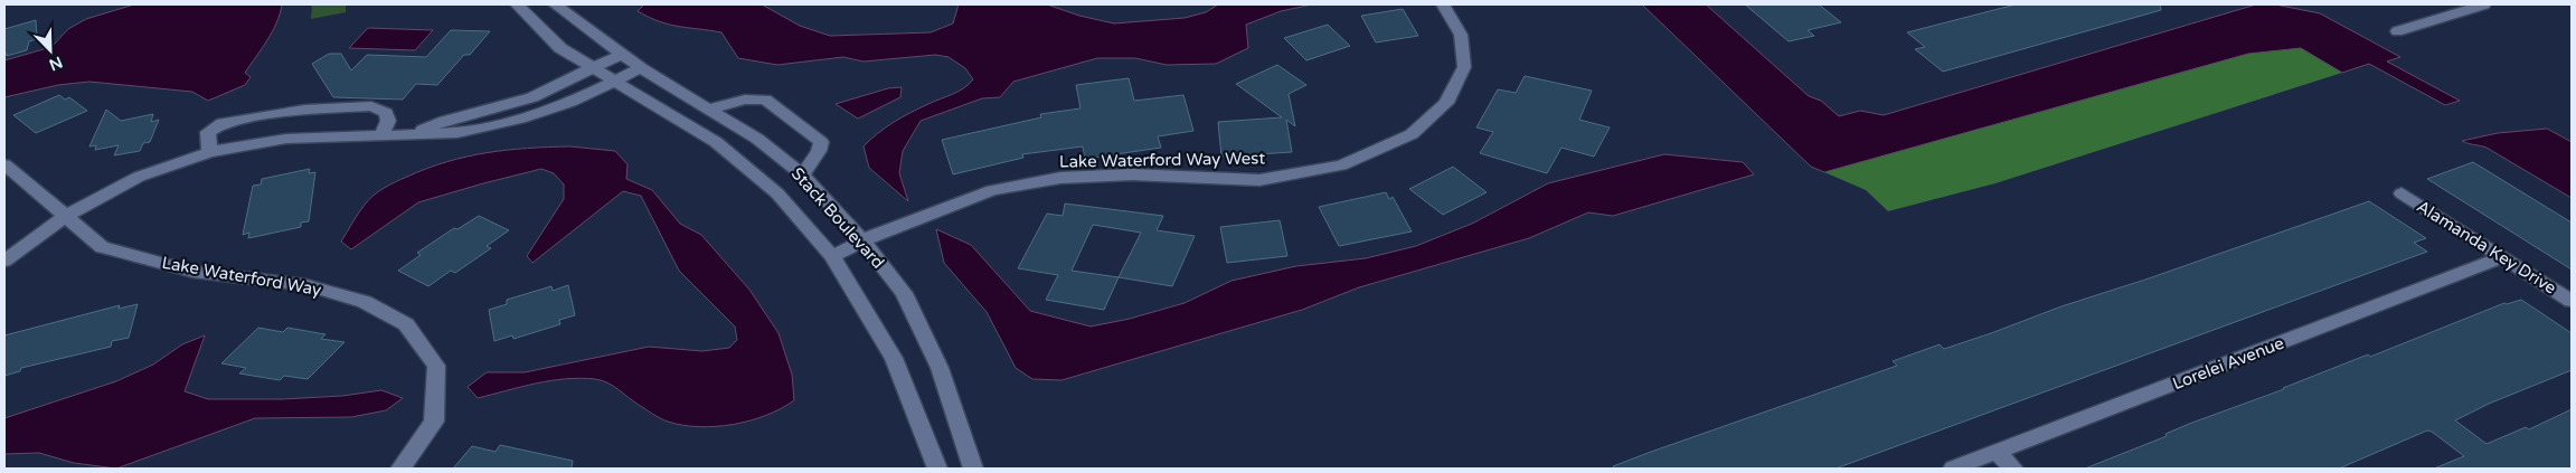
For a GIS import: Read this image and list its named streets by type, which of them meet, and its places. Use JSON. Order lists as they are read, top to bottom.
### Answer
{
  "streets": {
    "street": [
      "Lake Waterford Way West",
      "Stack Boulevard",
      "Alamanda Key Drive",
      "Lake Waterford Way",
      "Lorelei Avenue"
    ]
  },
  "crossings": [
    ["Lake Waterford Way West", "Stack Boulevard"],
    ["Alamanda Key Drive", "Lorelei Avenue"]
  ],
  "north": "bottom right"
}
